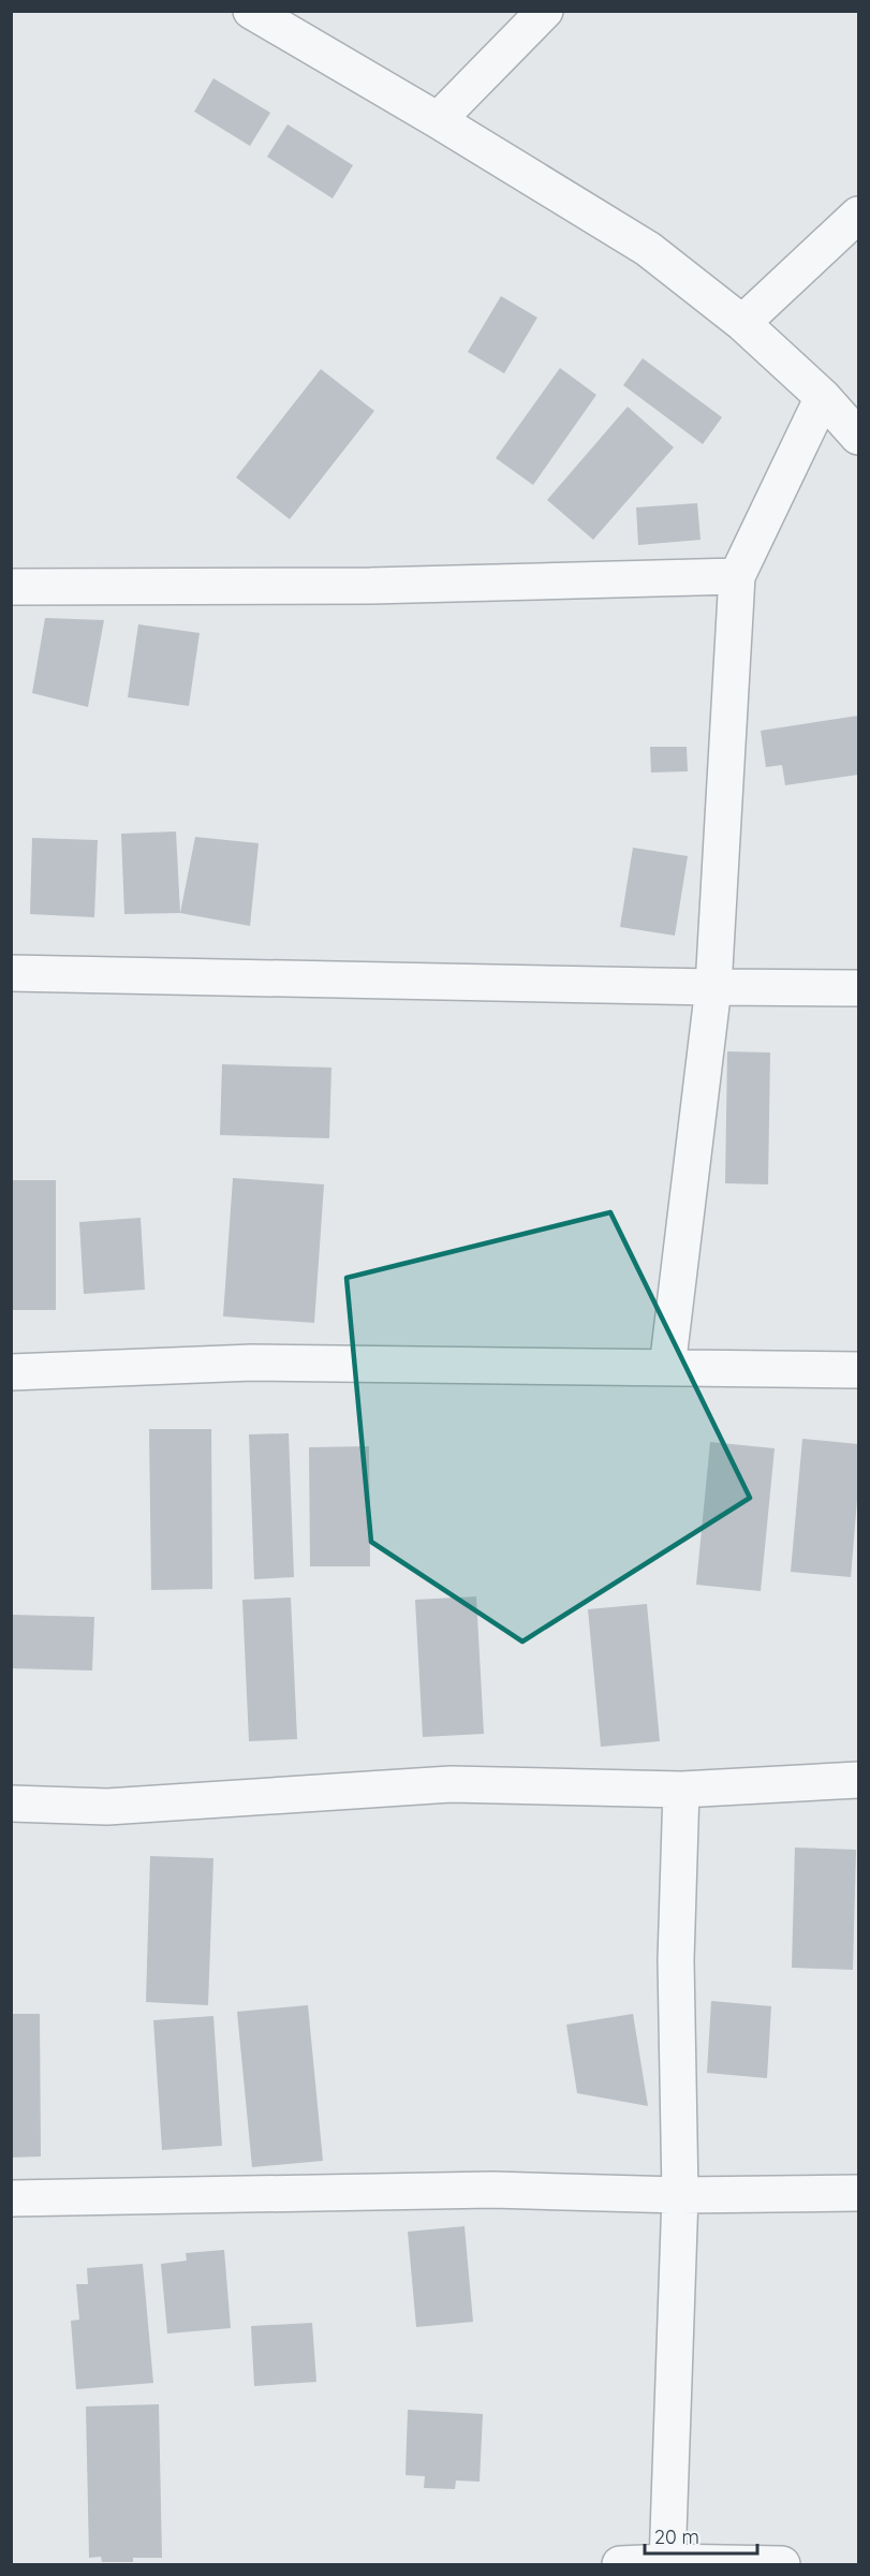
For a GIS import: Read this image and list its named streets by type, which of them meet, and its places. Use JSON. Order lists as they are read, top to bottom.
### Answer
{
  "scale_bar": "20 m"
}
